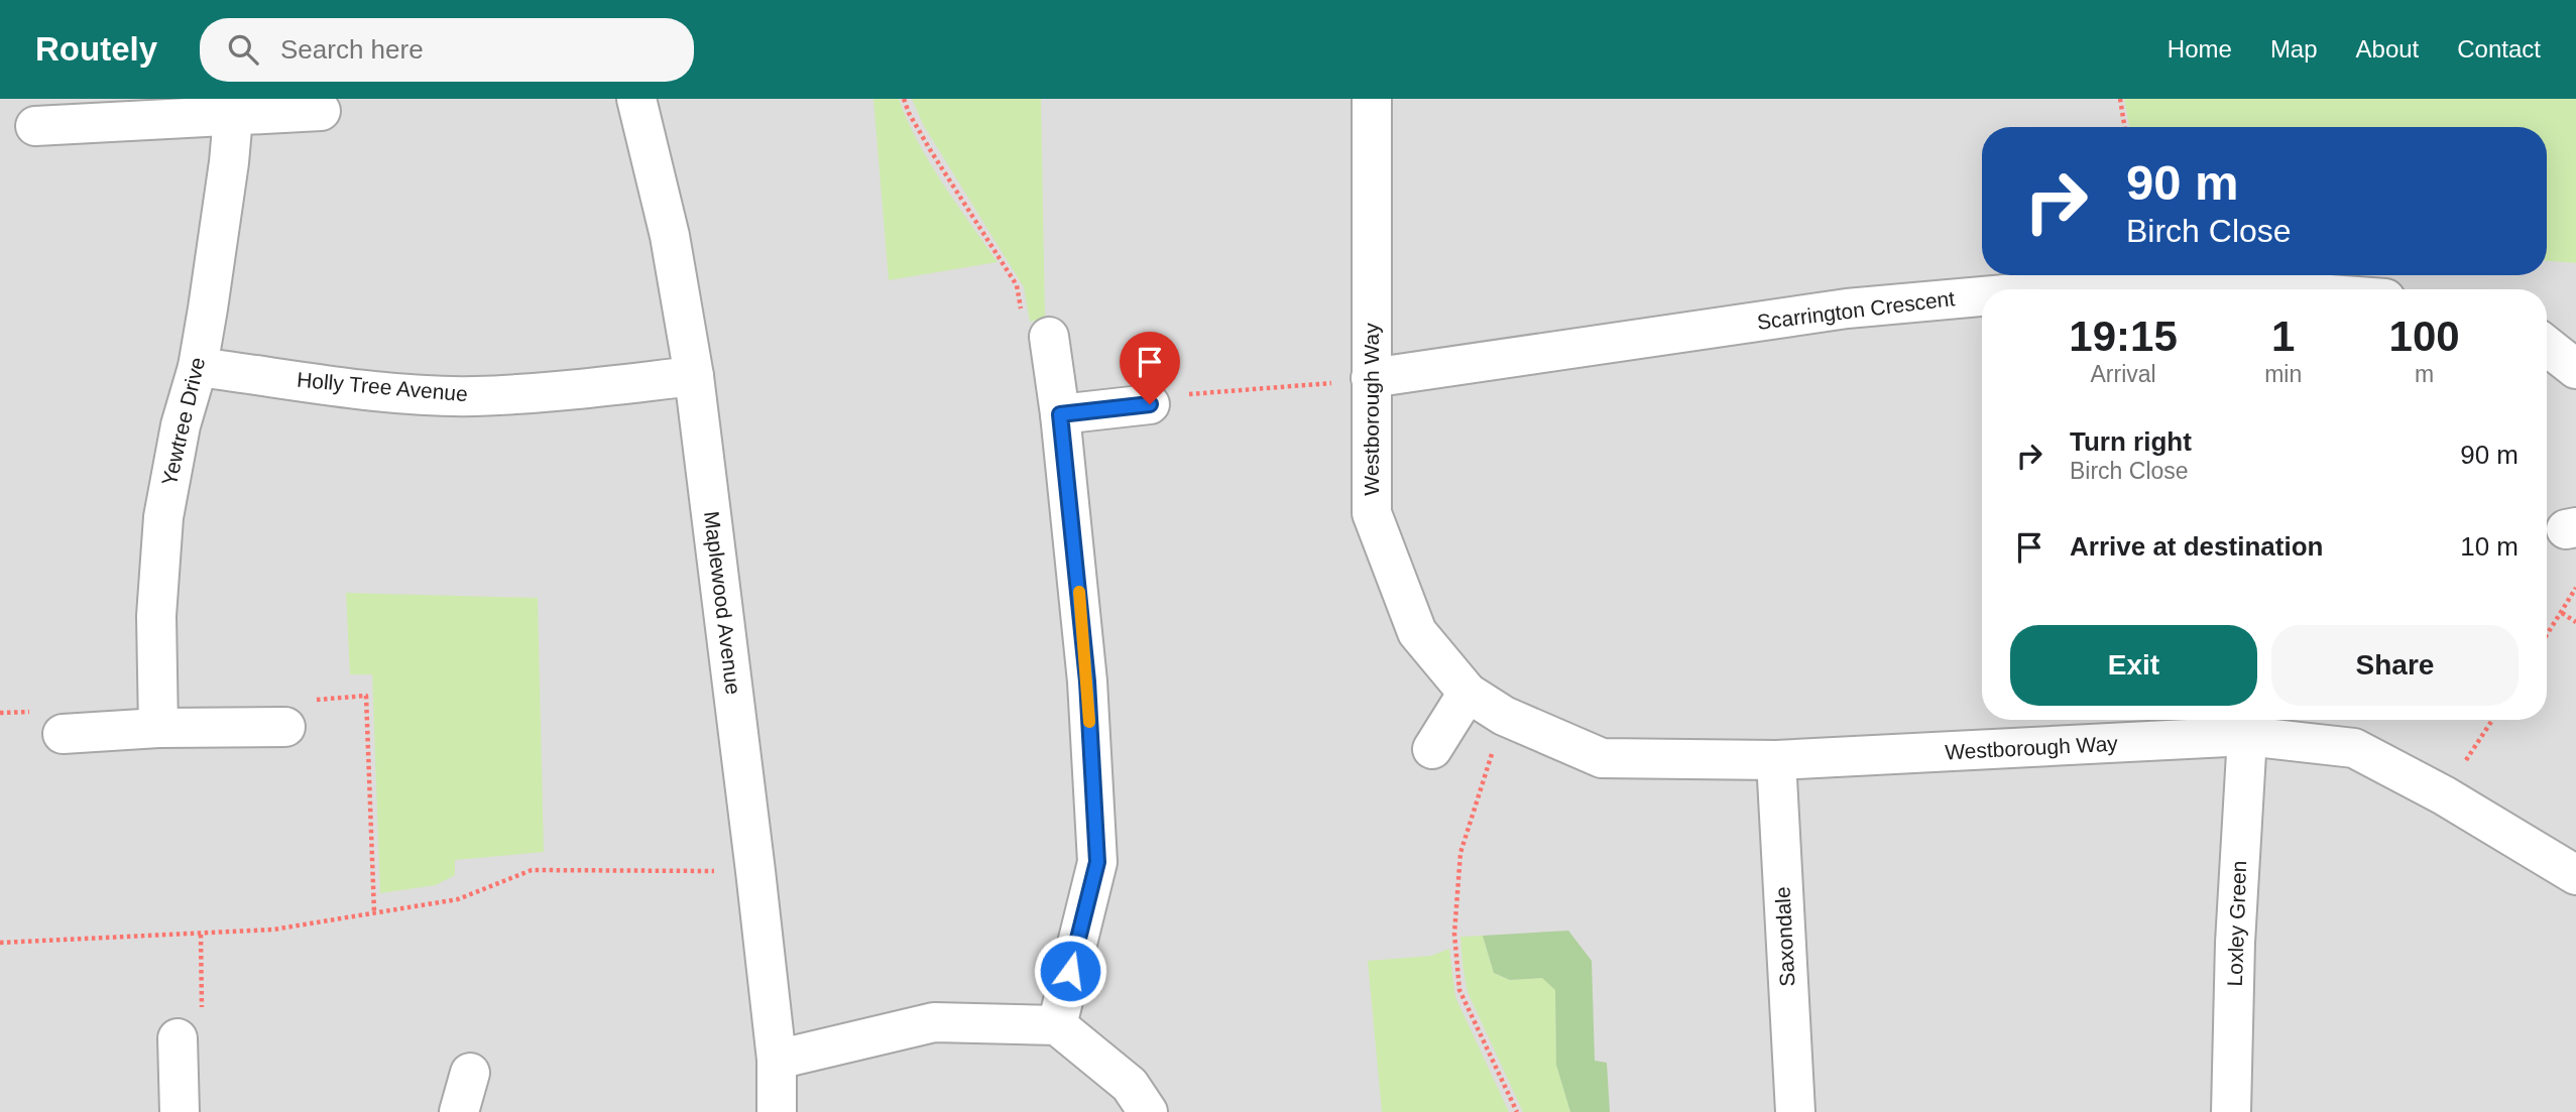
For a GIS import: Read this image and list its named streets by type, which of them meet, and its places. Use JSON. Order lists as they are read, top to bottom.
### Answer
{
  "streets": {
    "street": [
      "Scarrington Crescent",
      "Holly Tree Avenue",
      "Westborough Way",
      "Yewtree Drive",
      "Maplewood Avenue",
      "Loxley Green",
      "Saxondale"
    ]
  },
  "crossings": [
    ["Scarrington Crescent", "Westborough Way"],
    ["Holly Tree Avenue", "Yewtree Drive"],
    ["Holly Tree Avenue", "Maplewood Avenue"],
    ["Westborough Way", "Loxley Green"],
    ["Westborough Way", "Saxondale"]
  ],
  "page": {
    "header": "Routely",
    "search": "Search here",
    "nav": [
      "Home",
      "Map",
      "About",
      "Contact"
    ],
    "turn": ["90 m", "Birch Close"],
    "eta": [
      "19:15",
      "Arrival",
      "1",
      "min",
      "100",
      "m"
    ],
    "list": [
      {
        "name": "Turn right",
        "note": "Birch Close",
        "value": "90 m"
      },
      {
        "name": "Arrive at destination",
        "value": "10 m"
      }
    ],
    "buttons": ["Exit", "Share"]
  }
}
